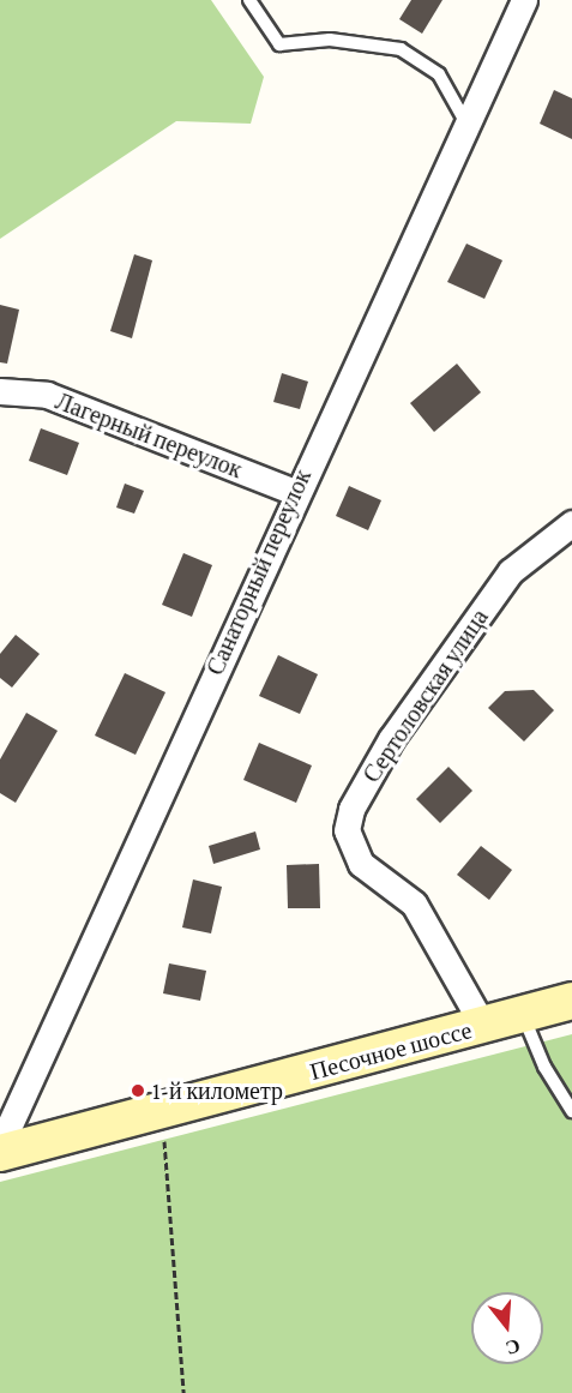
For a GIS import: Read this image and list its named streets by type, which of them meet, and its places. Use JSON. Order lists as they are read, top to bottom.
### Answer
{
  "streets": {
    "main road": ["Песочное шоссе"],
    "street": ["Лагерный переулок", "Санаторный переулок", "Сертоловская улица"]
  },
  "crossings": [
    ["Лагерный переулок", "Санаторный переулок"],
    ["Сертоловская улица", "Песочное шоссе"]
  ],
  "places": ["1-й километр"],
  "north": "bottom"
}
